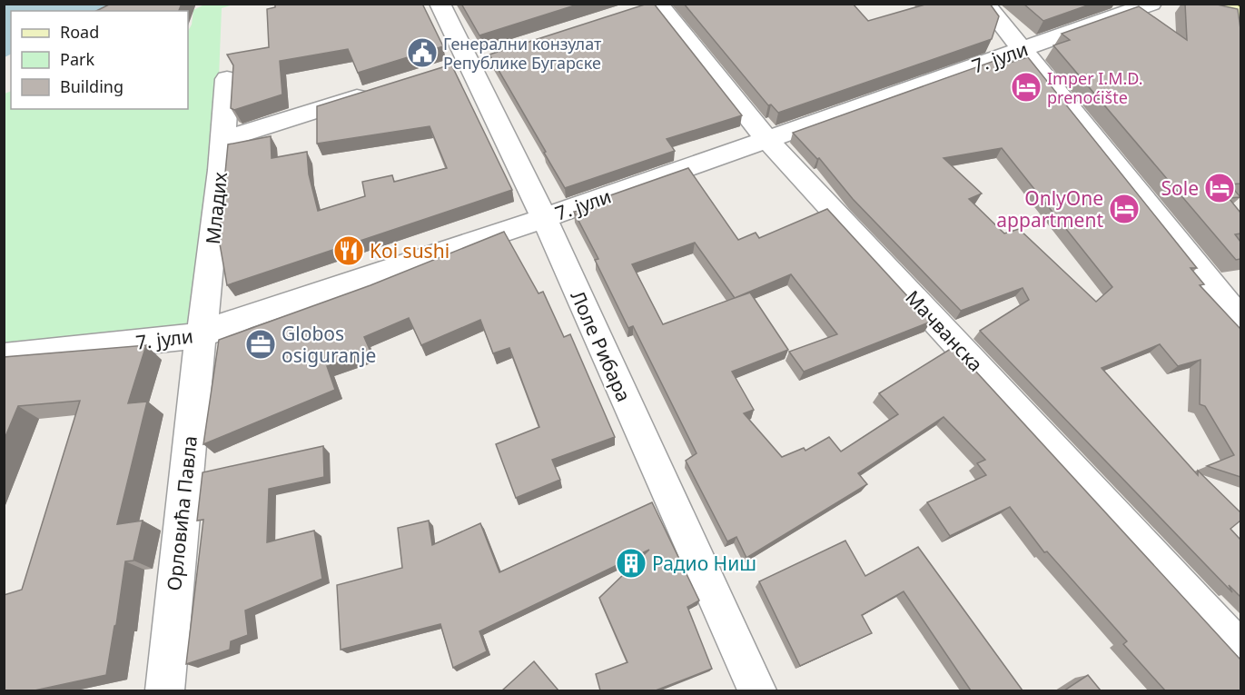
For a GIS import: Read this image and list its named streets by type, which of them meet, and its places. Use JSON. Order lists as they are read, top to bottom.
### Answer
{
  "streets": {
    "street": [
      "7. јули",
      "Младих",
      "Мачванска",
      "Лоле Рибара",
      "Орловића Павла"
    ]
  },
  "crossings": [
    ["7. јули", "Младих"],
    ["7. јули", "Мачванска"],
    ["7. јули", "Лоле Рибара"],
    ["7. јули", "Орловића Павла"],
    ["Младих", "Орловића Павла"]
  ],
  "places": {
    "public building": ["Генерални конзулат Републике Бугарске"],
    "hotel": ["Imper I.M.D. prenoćište", "Sole", "OnlyOne appartment"],
    "restaurant": ["Koi sushi"],
    "office": ["Globos osiguranje"],
    "building": ["Радио Ниш"]
  },
  "legend": ["Road", "Park", "Building"]
}
